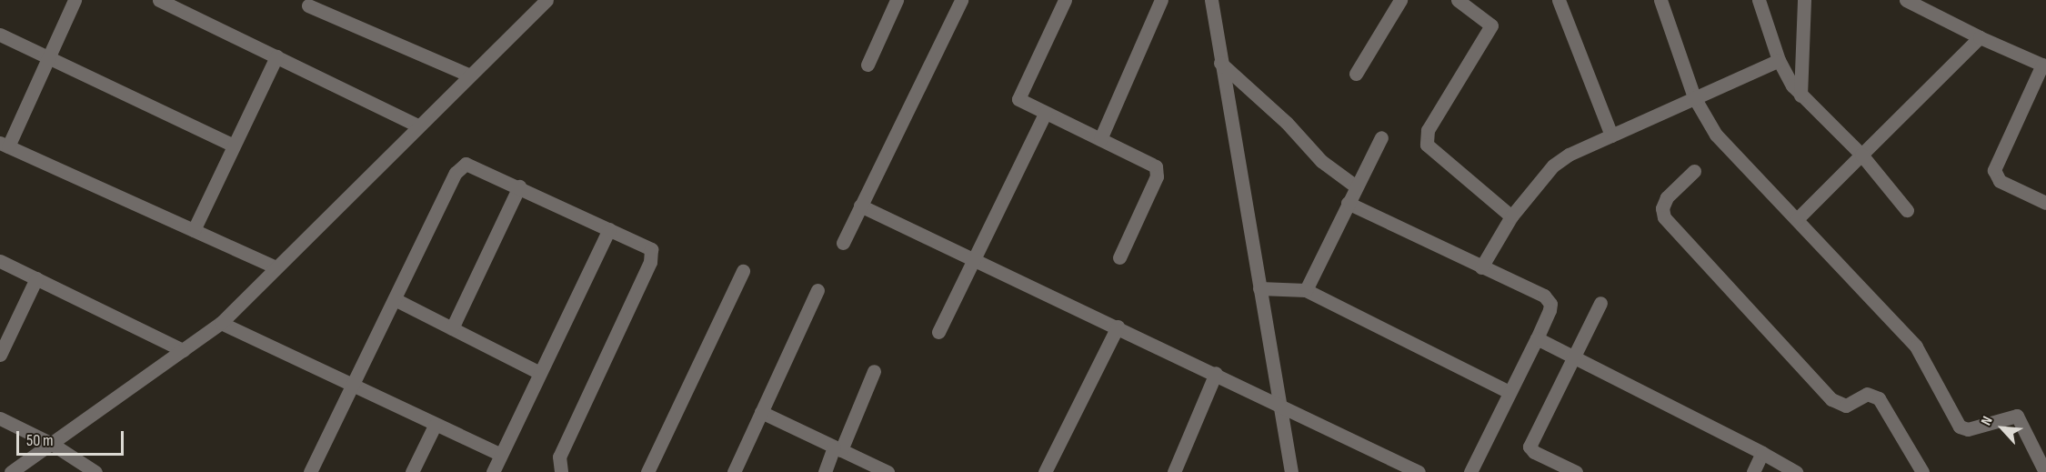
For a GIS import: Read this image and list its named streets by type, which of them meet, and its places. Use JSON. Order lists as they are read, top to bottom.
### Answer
{
  "scale_bar": "50 m",
  "north": "top left"
}
